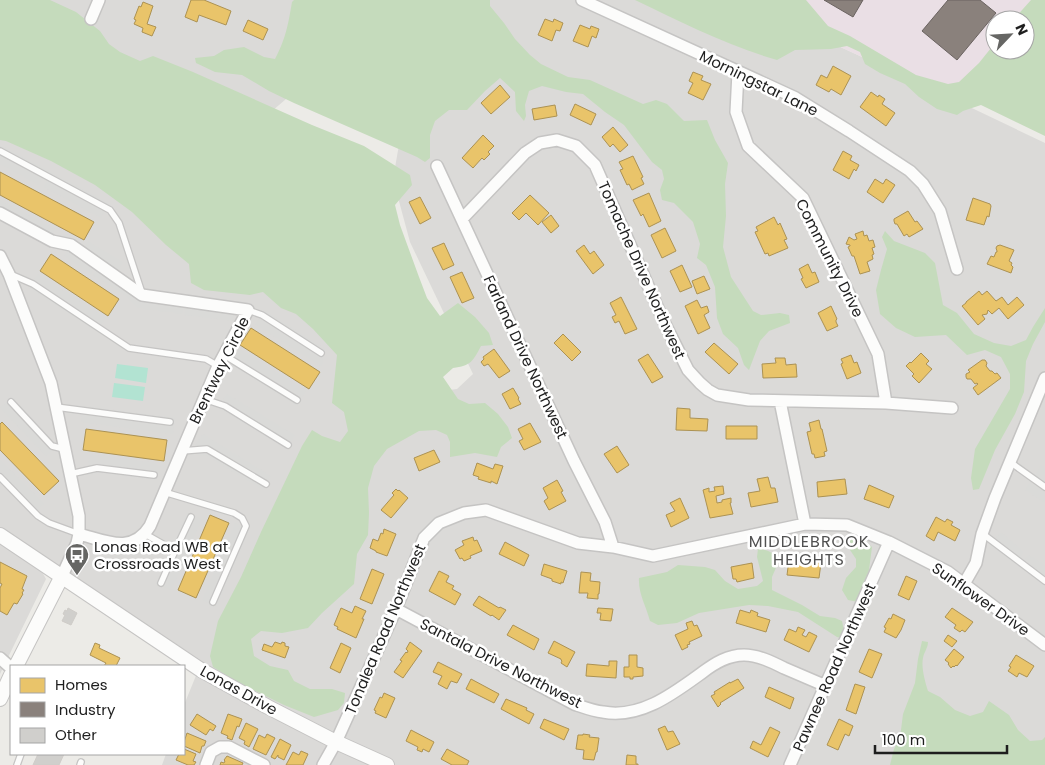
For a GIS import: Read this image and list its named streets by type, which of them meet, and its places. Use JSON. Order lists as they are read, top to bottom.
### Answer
{
  "streets": {
    "street": [
      "Morningstar Lane",
      "Community Drive",
      "Tomache Drive Northwest",
      "Farland Drive Northwest",
      "Brentway Circle",
      "Sunflower Drive",
      "Tonalea Road Northwest",
      "Santala Drive Northwest",
      "Pawnee Road Northwest",
      "Lonas Drive"
    ]
  },
  "crossings": [
    ["Morningstar Lane", "Community Drive"],
    ["Community Drive", "Tomache Drive Northwest"],
    ["Tomache Drive Northwest", "Farland Drive Northwest"],
    ["Farland Drive Northwest", "Tonalea Road Northwest"],
    ["Sunflower Drive", "Tonalea Road Northwest"],
    ["Sunflower Drive", "Pawnee Road Northwest"],
    ["Tonalea Road Northwest", "Santala Drive Northwest"],
    ["Tonalea Road Northwest", "Lonas Drive"],
    ["Santala Drive Northwest", "Pawnee Road Northwest"]
  ],
  "districts": ["MIDDLEBROOK HEIGHTS"],
  "places": {
    "bus stop": ["Lonas Road WB at Crossroads West"]
  },
  "legend": ["Homes", "Industry", "Other"],
  "scale_bar": "100 m",
  "north": "top right"
}
